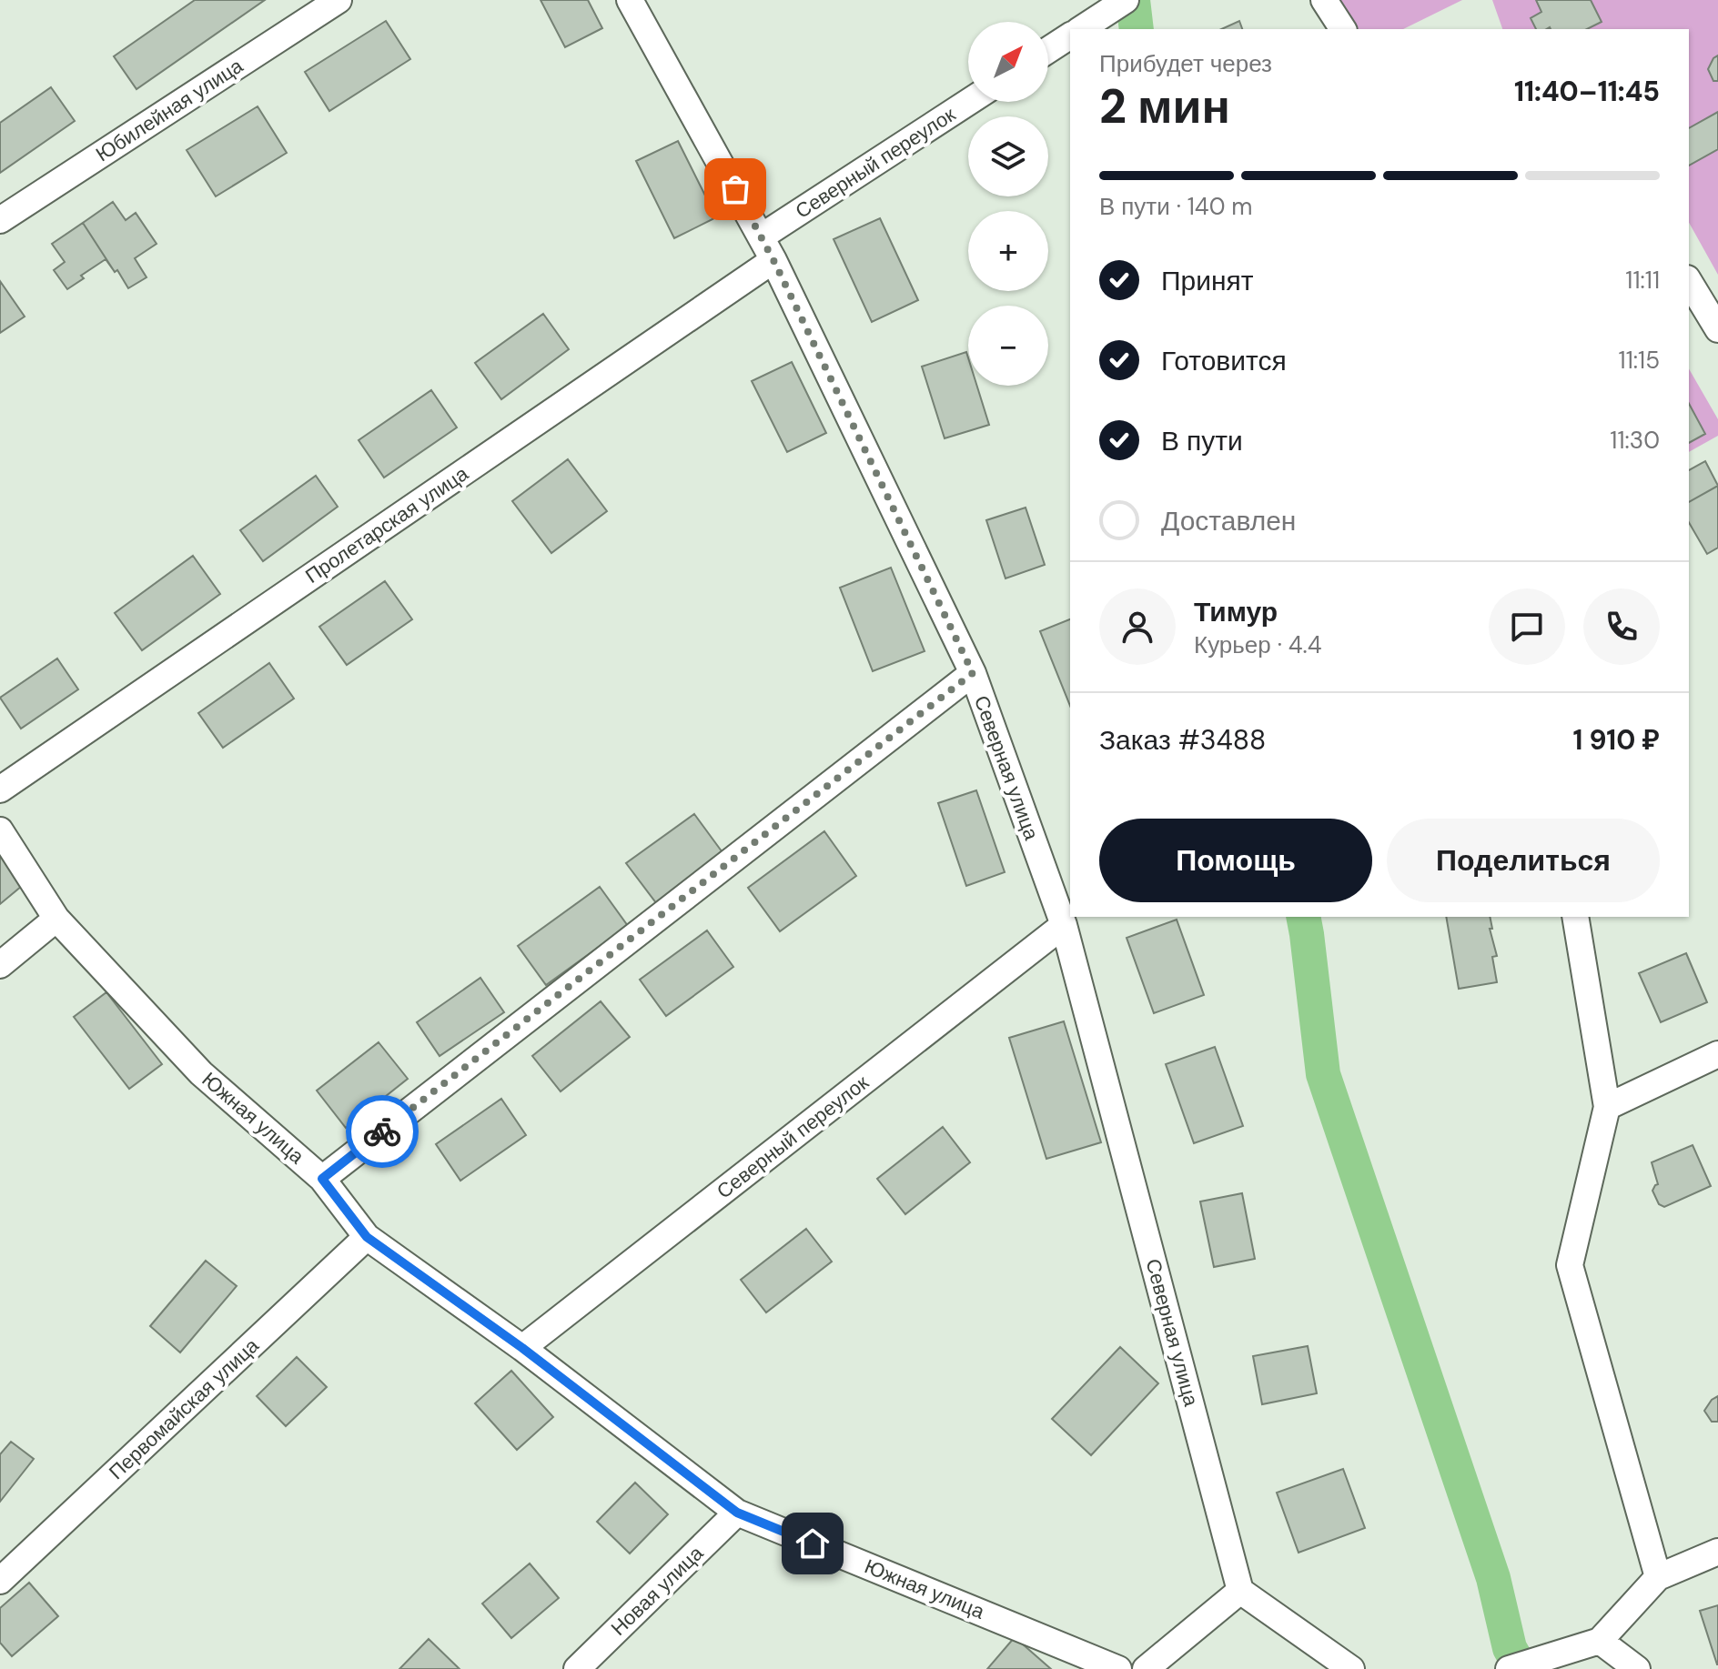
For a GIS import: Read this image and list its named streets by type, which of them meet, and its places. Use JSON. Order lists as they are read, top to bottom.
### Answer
{
  "streets": {
    "street": [
      "Юбилейная улица",
      "Северный переулок",
      "Пролетарская улица",
      "Северная улица",
      "Южная улица",
      "Первомайская улица",
      "Новая улица"
    ]
  },
  "crossings": [
    ["Северный переулок", "Северная улица"],
    ["Северный переулок", "Южная улица"],
    ["Пролетарская улица", "Северная улица"],
    ["Южная улица", "Первомайская улица"],
    ["Южная улица", "Новая улица"]
  ],
  "north": "top right",
  "page": {
    "map_buttons": ["+", "−"],
    "heading": ["2 мин", "Прибудет через", "11:40–11:45"],
    "panel": [
      "Тимур",
      "Курьер · 4.4",
      "Заказ #3488",
      "1 910 ₽"
    ],
    "bar": "В пути · 140 m",
    "list": [
      ["Принят", "11:11"],
      ["Готовится", "11:15"],
      ["В пути", "11:30"],
      "Доставлен"
    ],
    "buttons": ["Помощь", "Поделиться"]
  }
}
